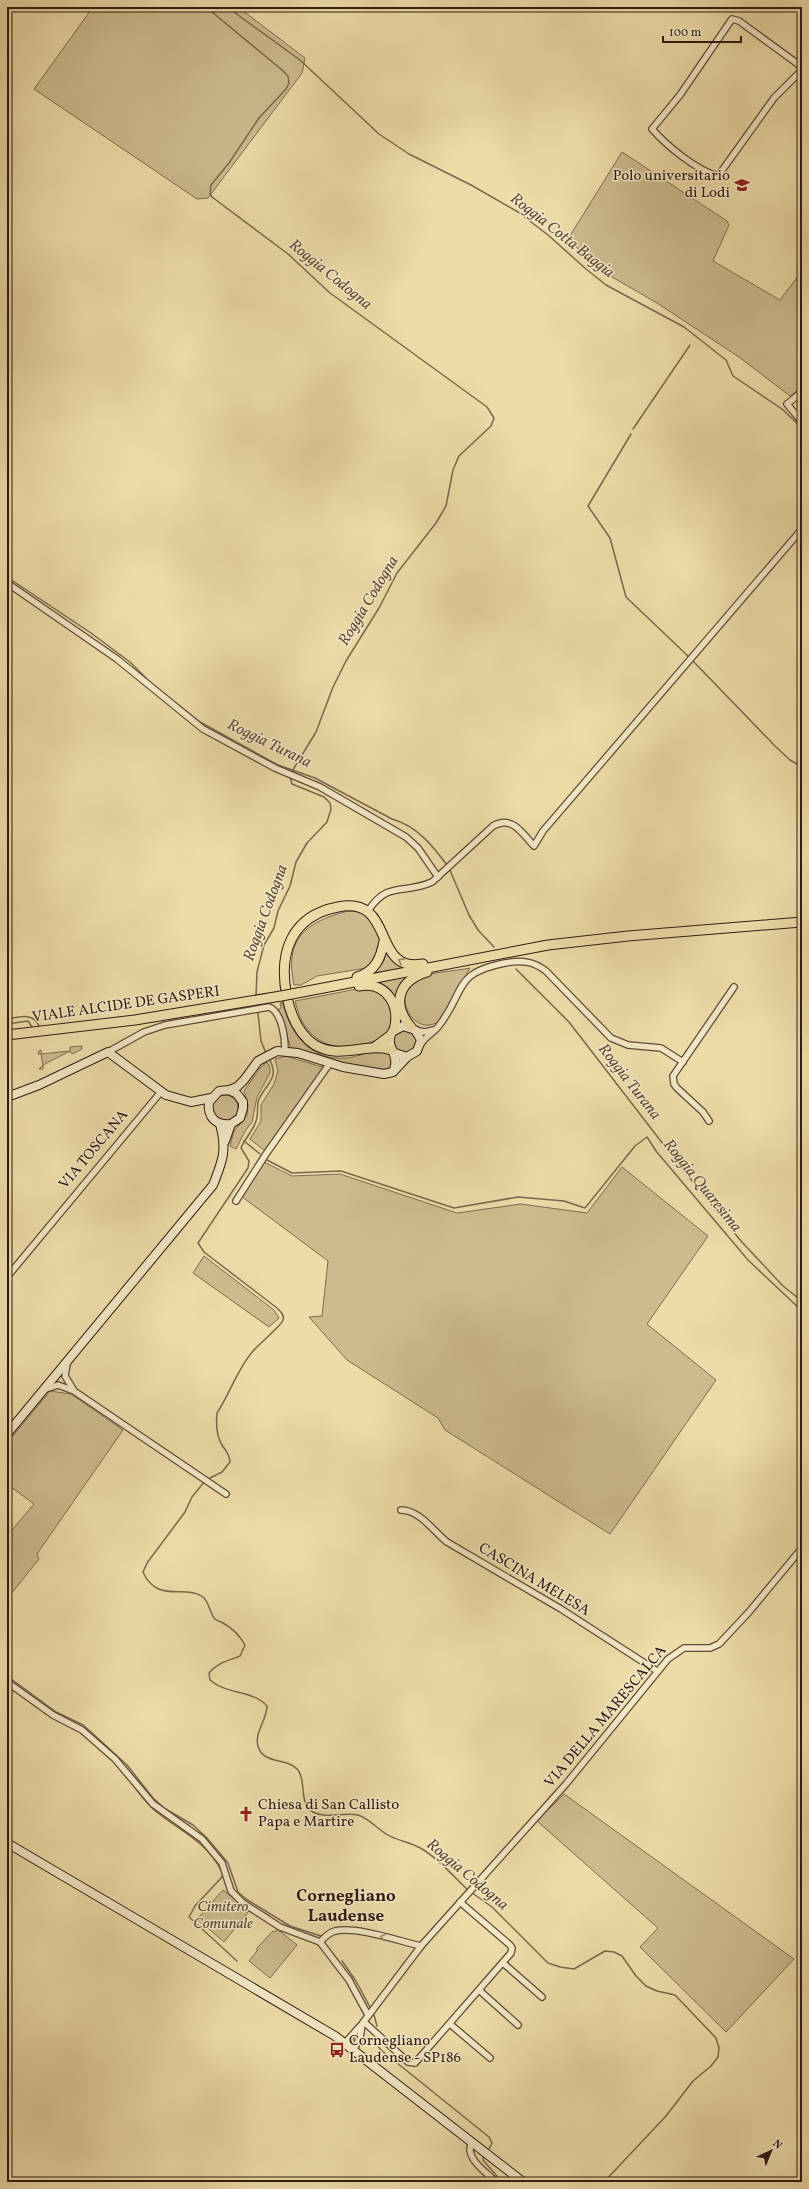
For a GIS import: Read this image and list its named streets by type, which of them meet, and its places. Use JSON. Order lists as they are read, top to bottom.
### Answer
{
  "streets": {
    "main road": ["VIALE ALCIDE DE GASPERI"],
    "street": ["VIA TOSCANA", "CASCINA MELESA", "VIA DELLA MARESCALCA"]
  },
  "crossings": [
    ["CASCINA MELESA", "VIA DELLA MARESCALCA"]
  ],
  "districts": ["Cornegliano Laudense"],
  "water": [
    "Roggia Cotta Baggia",
    "Roggia Codogna",
    "Roggia Turana",
    "Roggia Quaresima"
  ],
  "parks": ["Cimitero Comunale"],
  "places": {
    "school or university": ["Polo universitario di Lodi"],
    "church": ["Chiesa di San Callisto Papa e Martire"],
    "bus stop": ["Cornegliano Laudense - SP186"]
  },
  "scale_bar": "100 m",
  "north": "top right"
}
